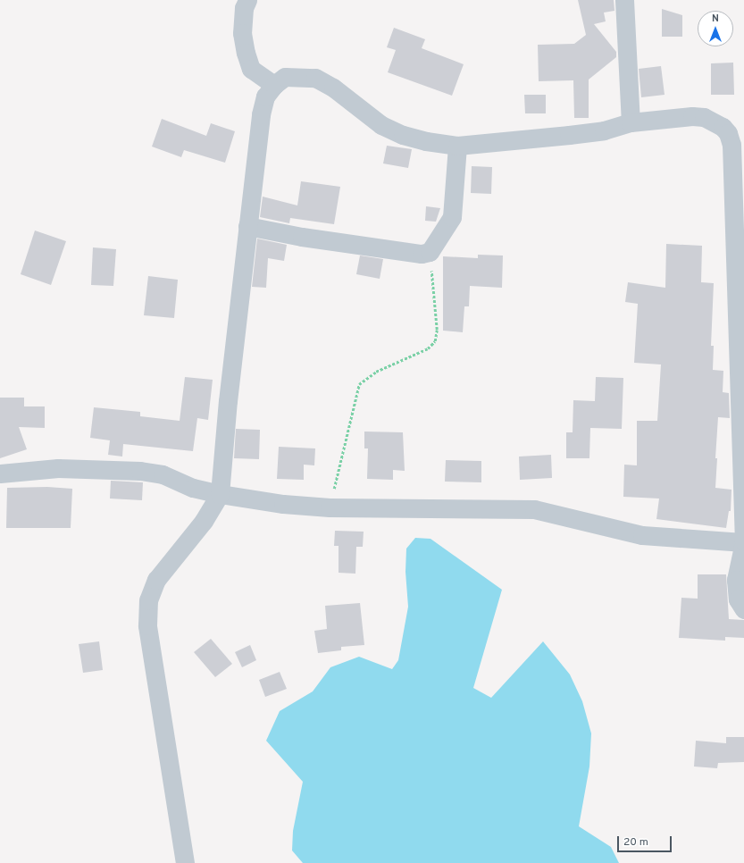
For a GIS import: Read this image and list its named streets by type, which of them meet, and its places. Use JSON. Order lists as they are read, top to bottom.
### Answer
{
  "scale_bar": "20 m",
  "north": "top"
}
